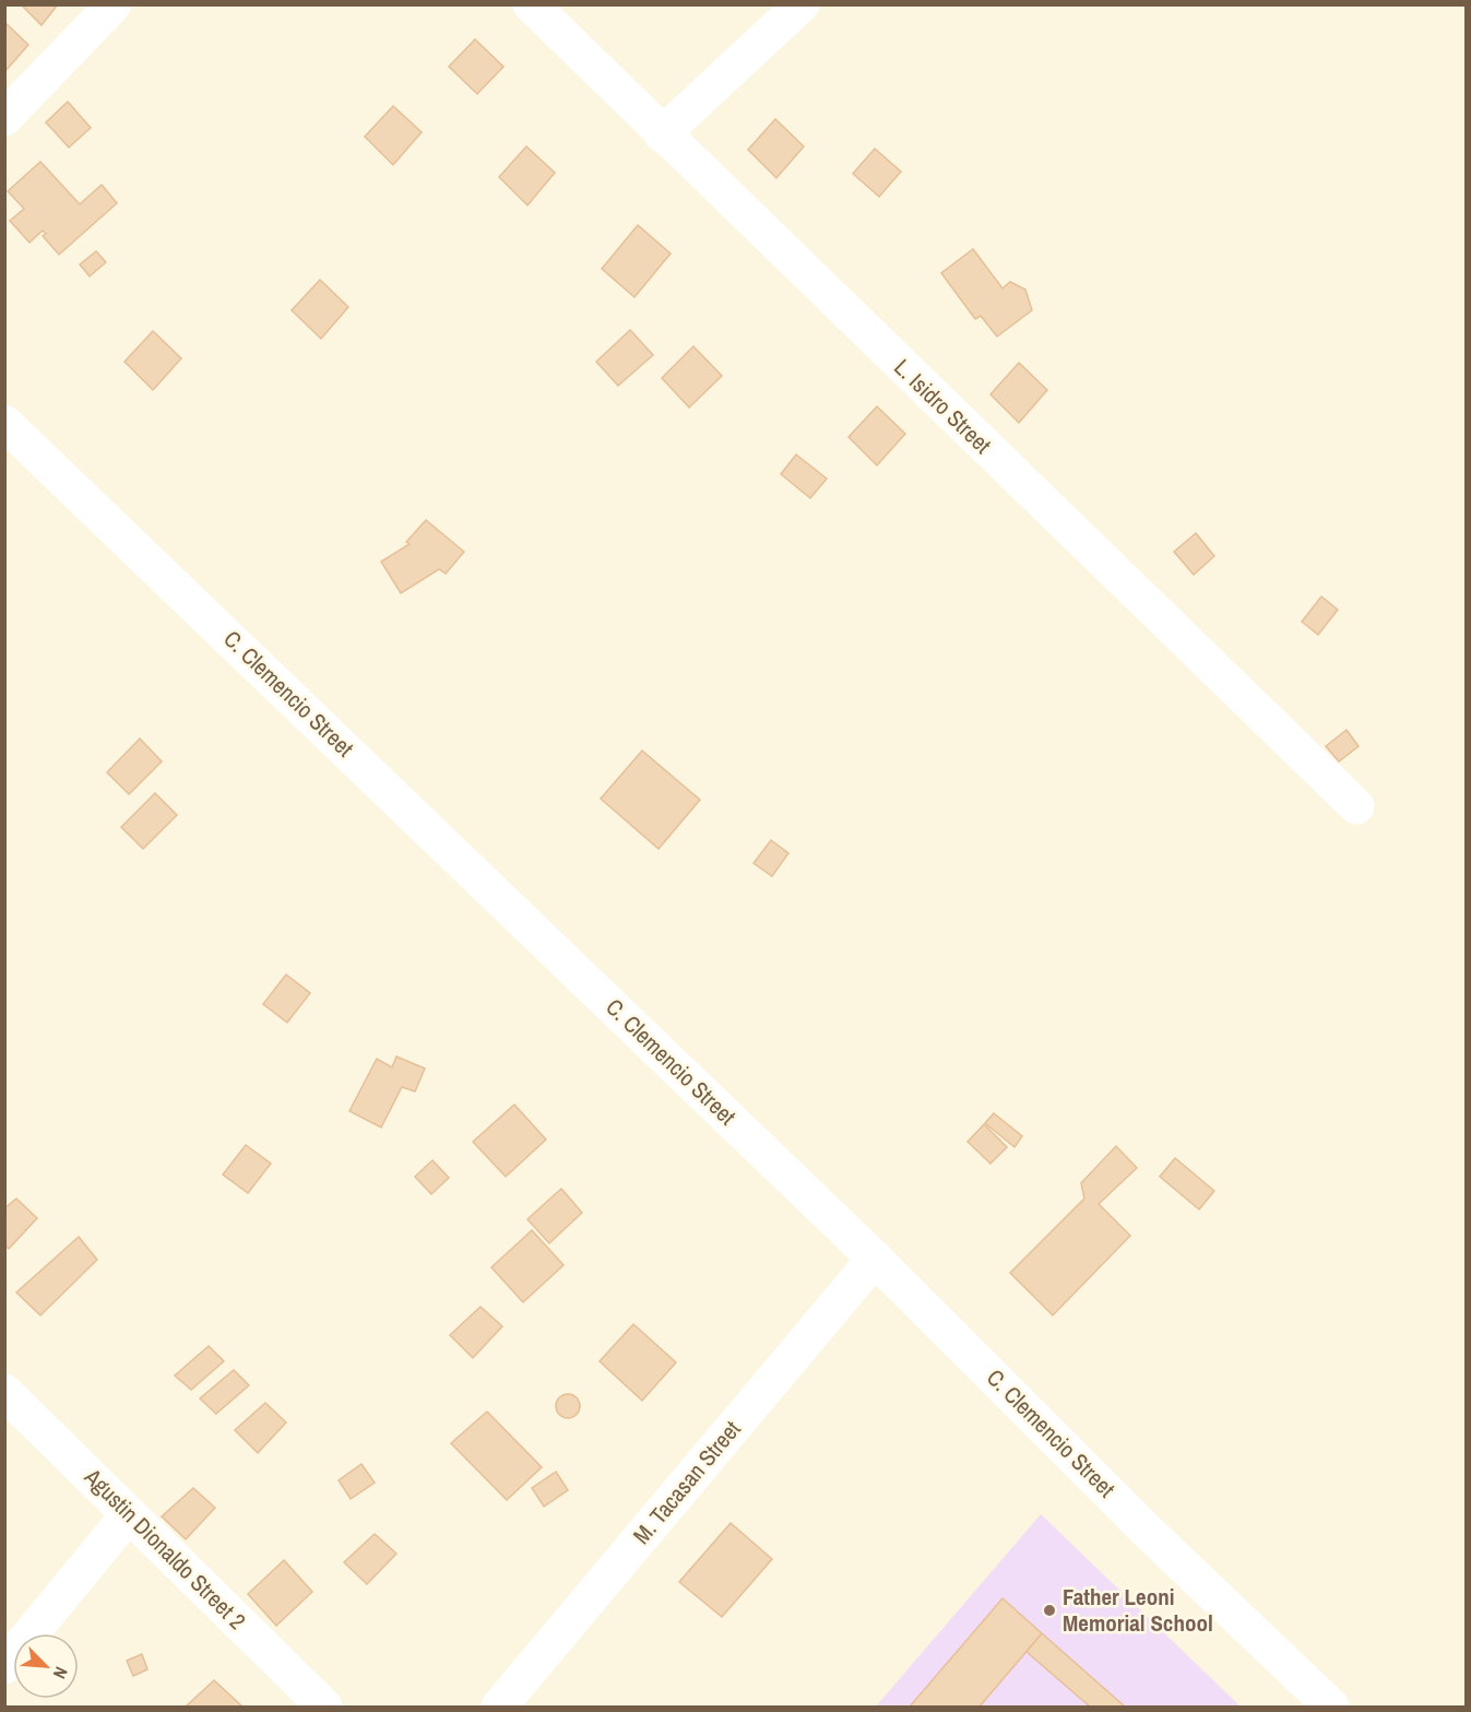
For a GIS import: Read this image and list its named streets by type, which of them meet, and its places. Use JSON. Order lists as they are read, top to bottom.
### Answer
{
  "streets": {
    "street": [
      "L. Isidro Street",
      "C. Clemencio Street",
      "M. Tacasan Street",
      "Agustin Dionaldo Street 2"
    ]
  },
  "crossings": [
    ["C. Clemencio Street", "M. Tacasan Street"]
  ],
  "places": ["Father Leoni Memorial School"],
  "north": "bottom right"
}
